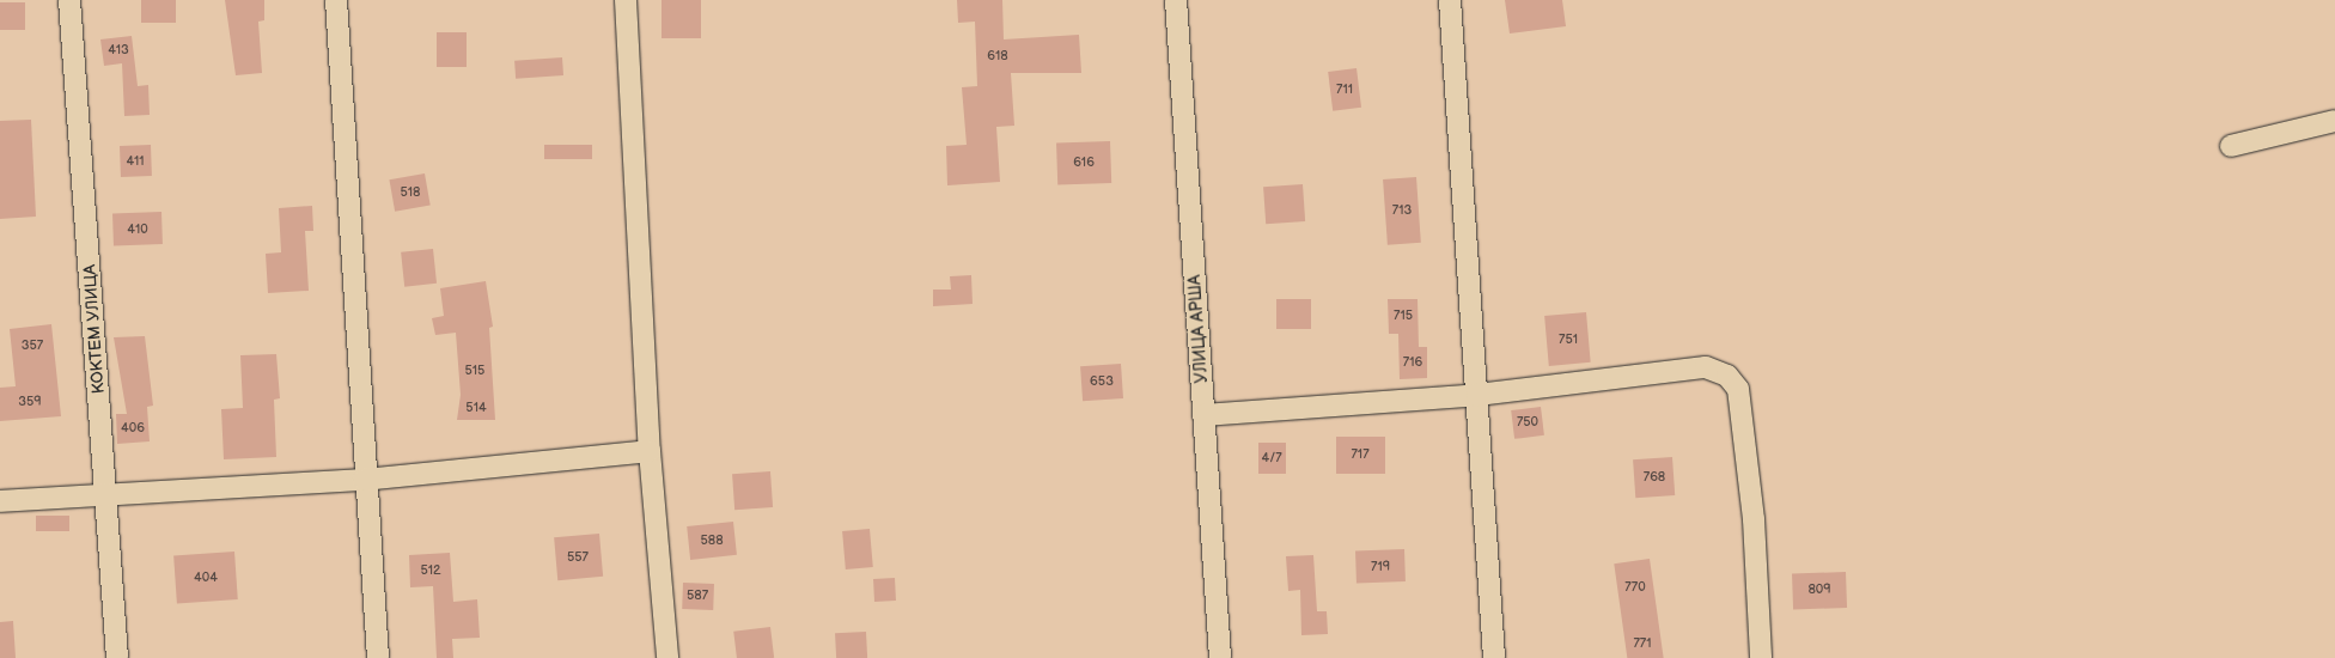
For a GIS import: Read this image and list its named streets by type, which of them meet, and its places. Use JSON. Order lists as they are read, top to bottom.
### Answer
{
  "streets": {
    "street": ["КОКТЕМ УЛИЦА", "УЛИЦА АРША"]
  },
  "house_numbers": [
    "413",
    "618",
    "711",
    "411",
    "616",
    "518",
    "713",
    "410",
    "715",
    "751",
    "357",
    "716",
    "515",
    "653",
    "359",
    "514",
    "750",
    "406",
    "717",
    "4/7",
    "768",
    "588",
    "557",
    "719",
    "512",
    "404",
    "770",
    "809",
    "587",
    "771"
  ]
}
